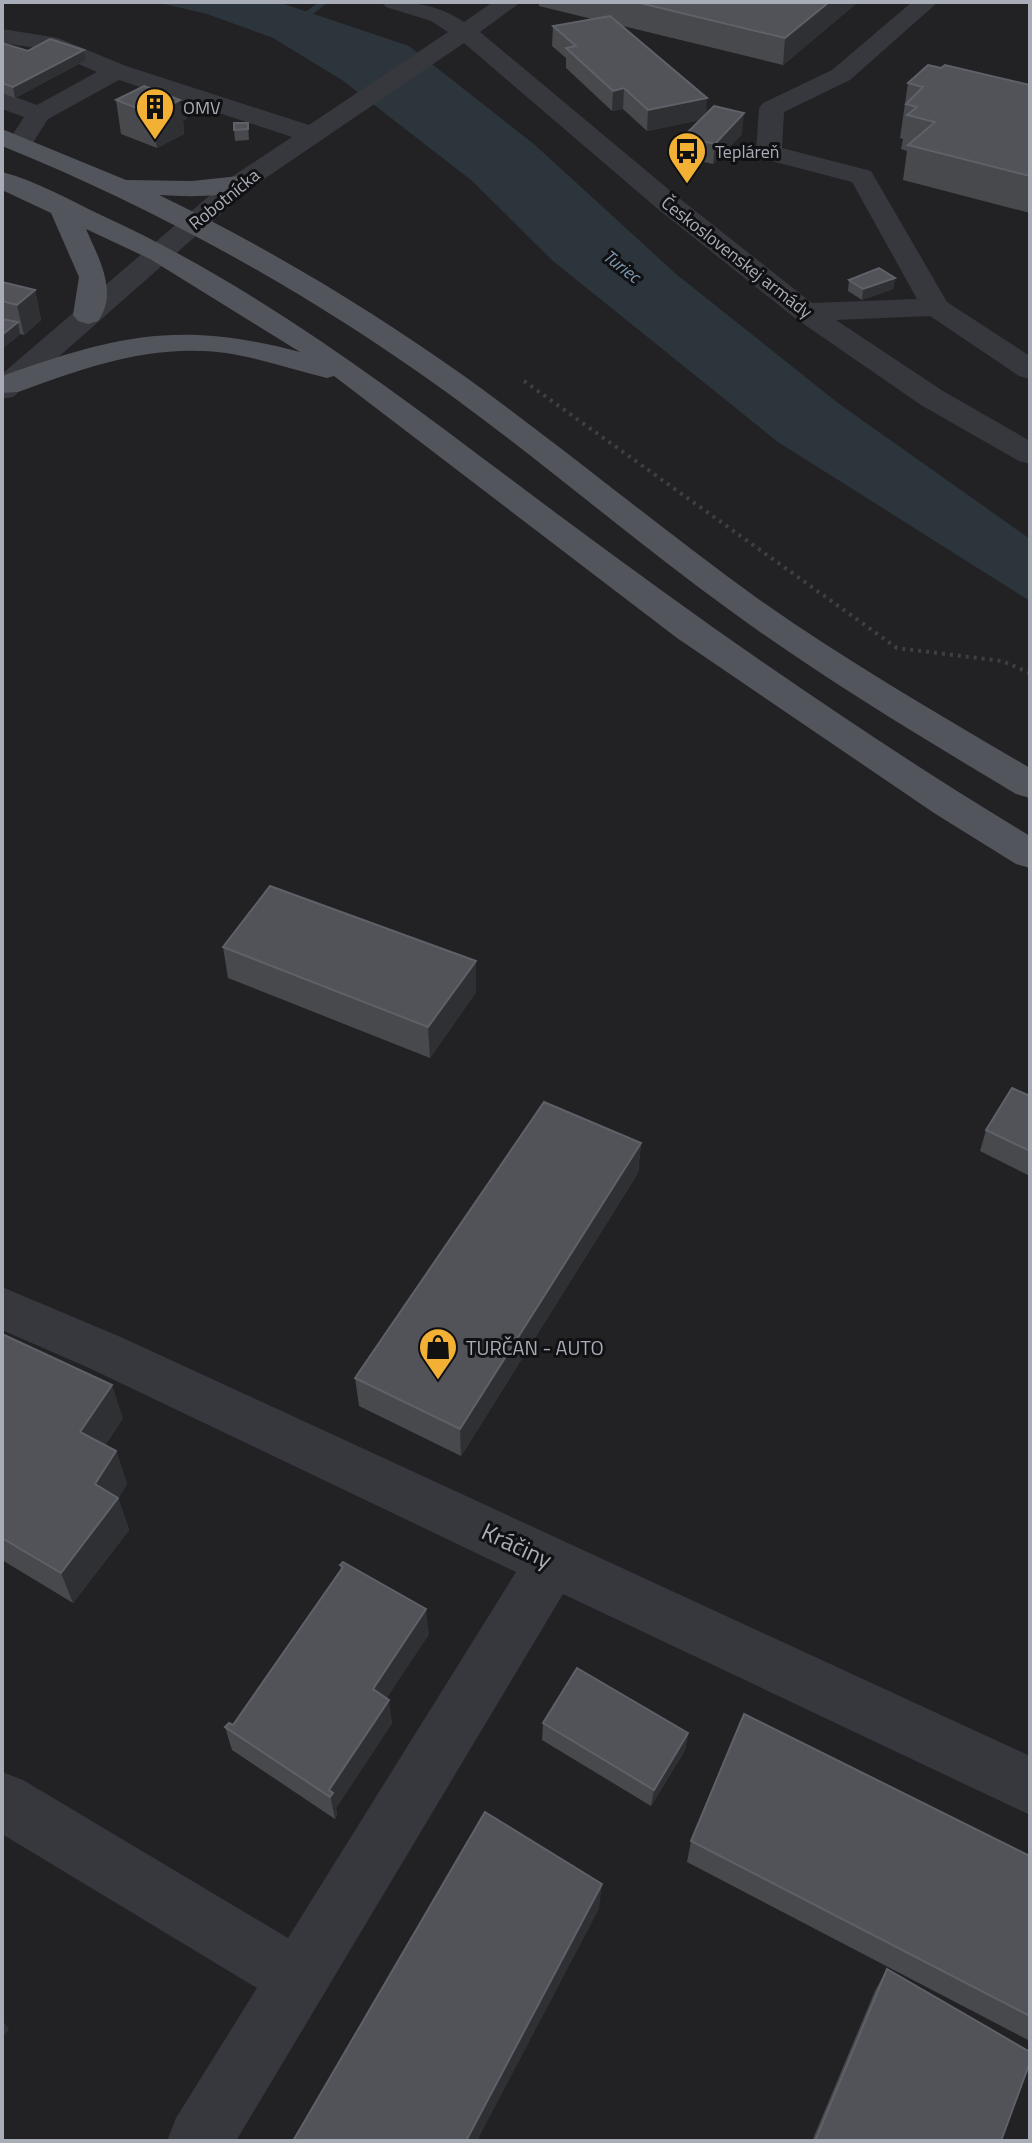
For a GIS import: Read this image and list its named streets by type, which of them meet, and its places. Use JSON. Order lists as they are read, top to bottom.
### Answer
{
  "streets": {
    "street": ["Robotnícka", "Československej armády", "Kráčiny"]
  },
  "crossings": [
    ["Robotnícka", "Československej armády"]
  ],
  "water": ["Turiec"],
  "places": {
    "building": ["OMV"],
    "bus stop": ["Tepláreň"],
    "shop": ["TURČAN - AUTO"]
  }
}
